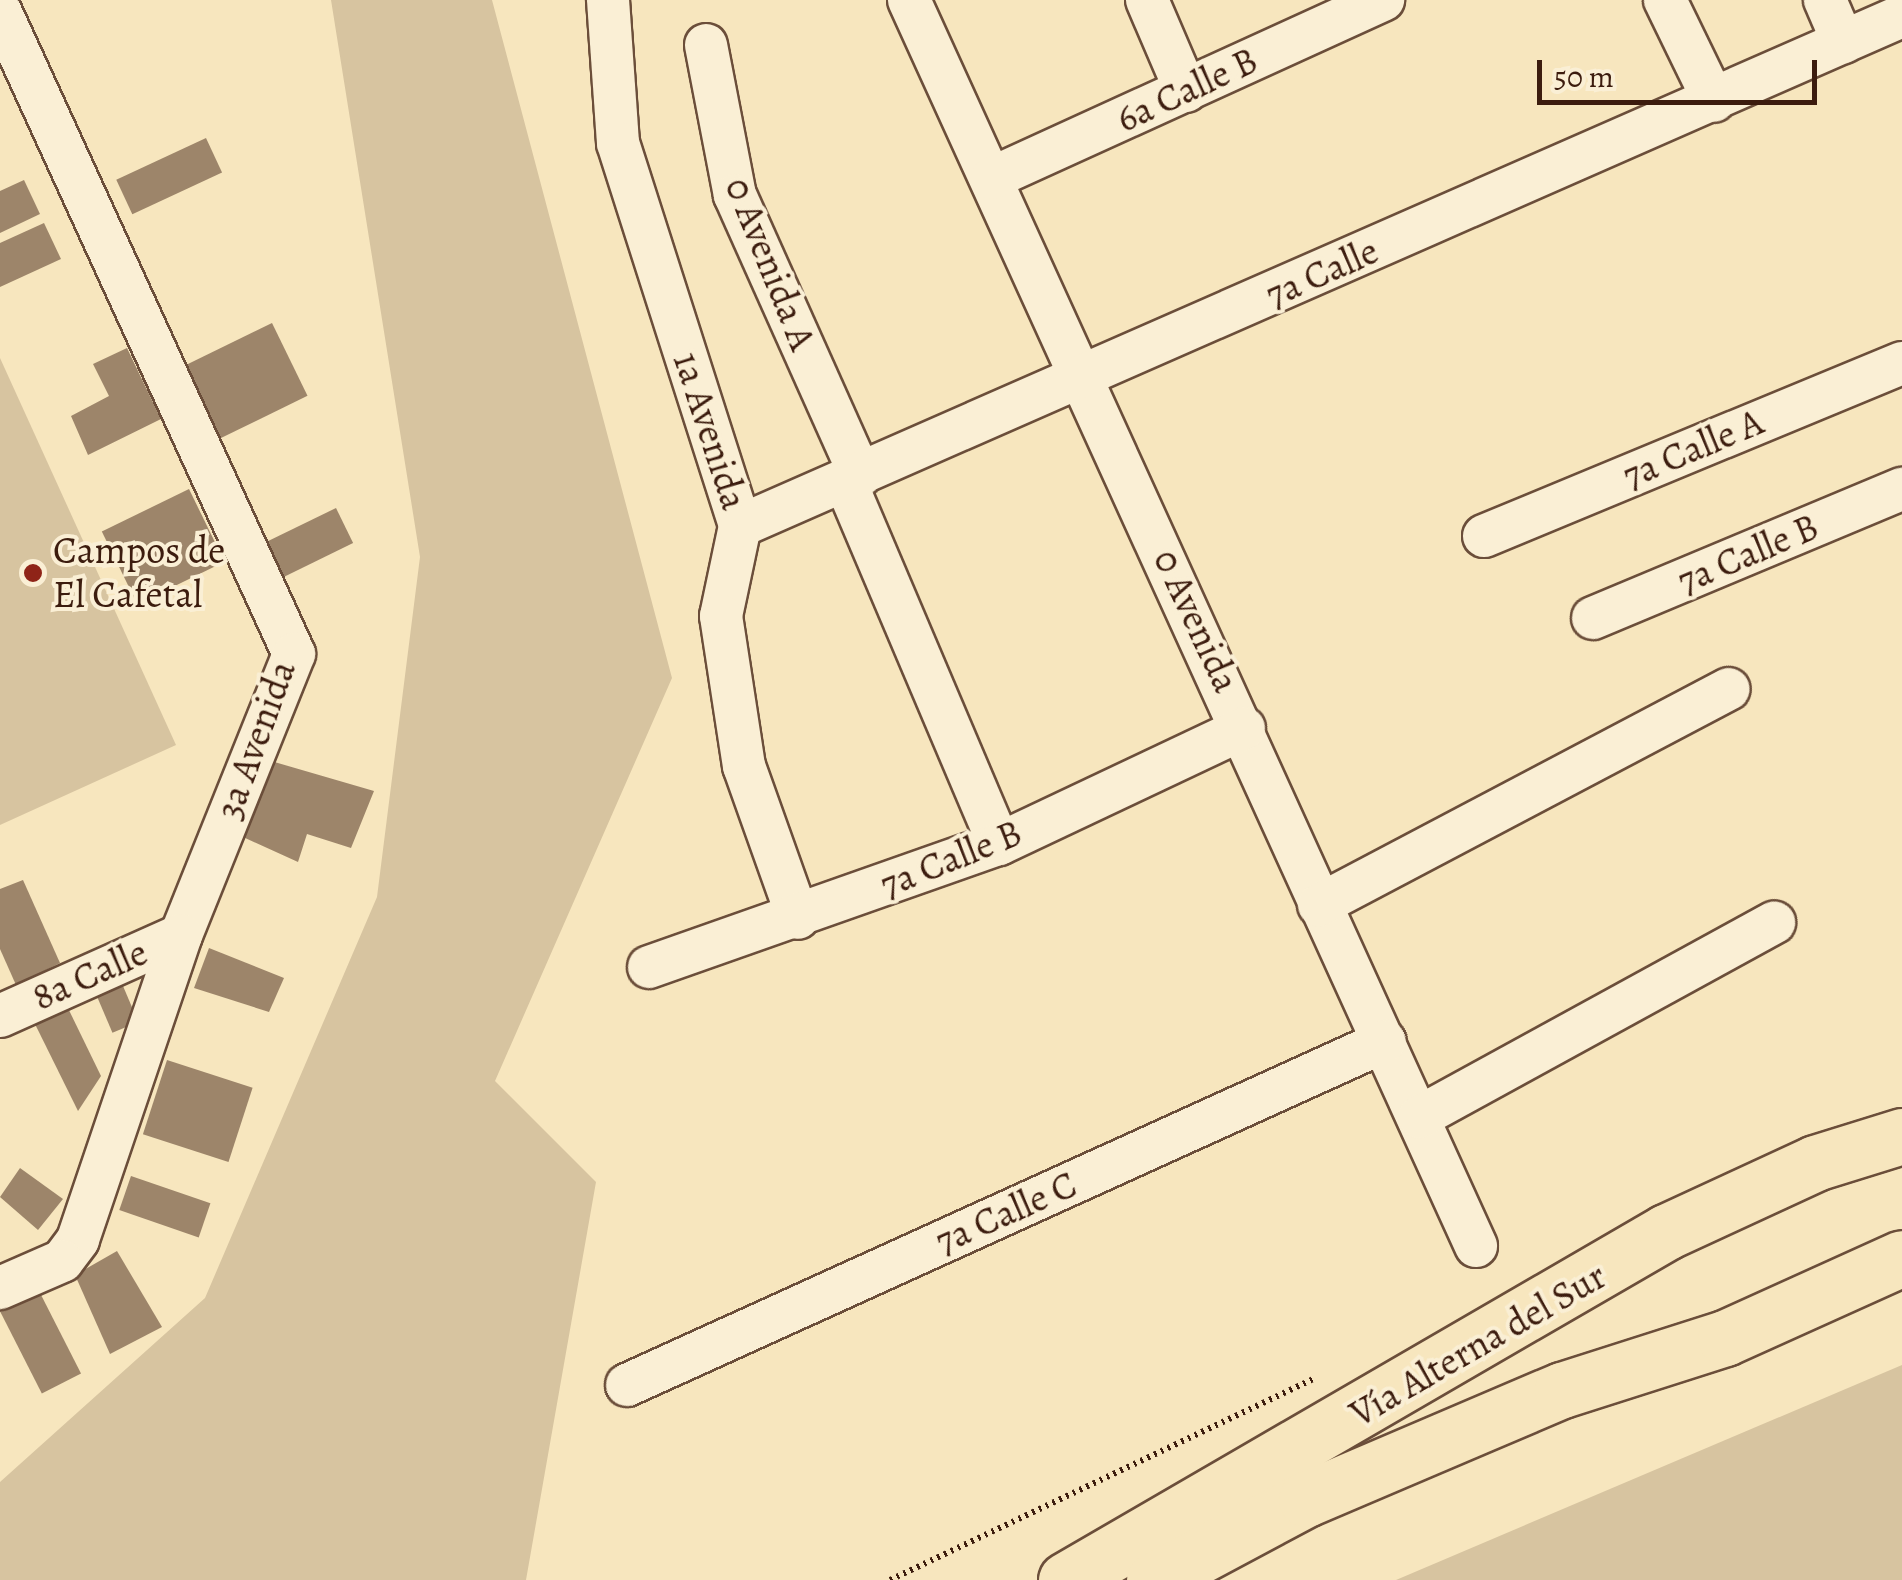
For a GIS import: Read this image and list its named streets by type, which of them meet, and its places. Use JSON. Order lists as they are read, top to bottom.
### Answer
{
  "streets": {
    "highway": ["Vía Alterna del Sur"],
    "street": [
      "6a Calle B",
      "0 Avenida A",
      "7a Calle",
      "1a Avenida",
      "7a Calle A",
      "7a Calle B",
      "0 Avenida",
      "3a Avenida",
      "8a Calle",
      "7a Calle C"
    ]
  },
  "crossings": [
    ["6a Calle B", "0 Avenida"],
    ["0 Avenida A", "7a Calle"],
    ["0 Avenida A", "7a Calle B"],
    ["7a Calle", "1a Avenida"],
    ["7a Calle", "0 Avenida"],
    ["1a Avenida", "7a Calle B"],
    ["7a Calle B", "0 Avenida"],
    ["0 Avenida", "7a Calle C"],
    ["3a Avenida", "8a Calle"]
  ],
  "places": ["Campos de El Cafetal"],
  "scale_bar": "50 m"
}
